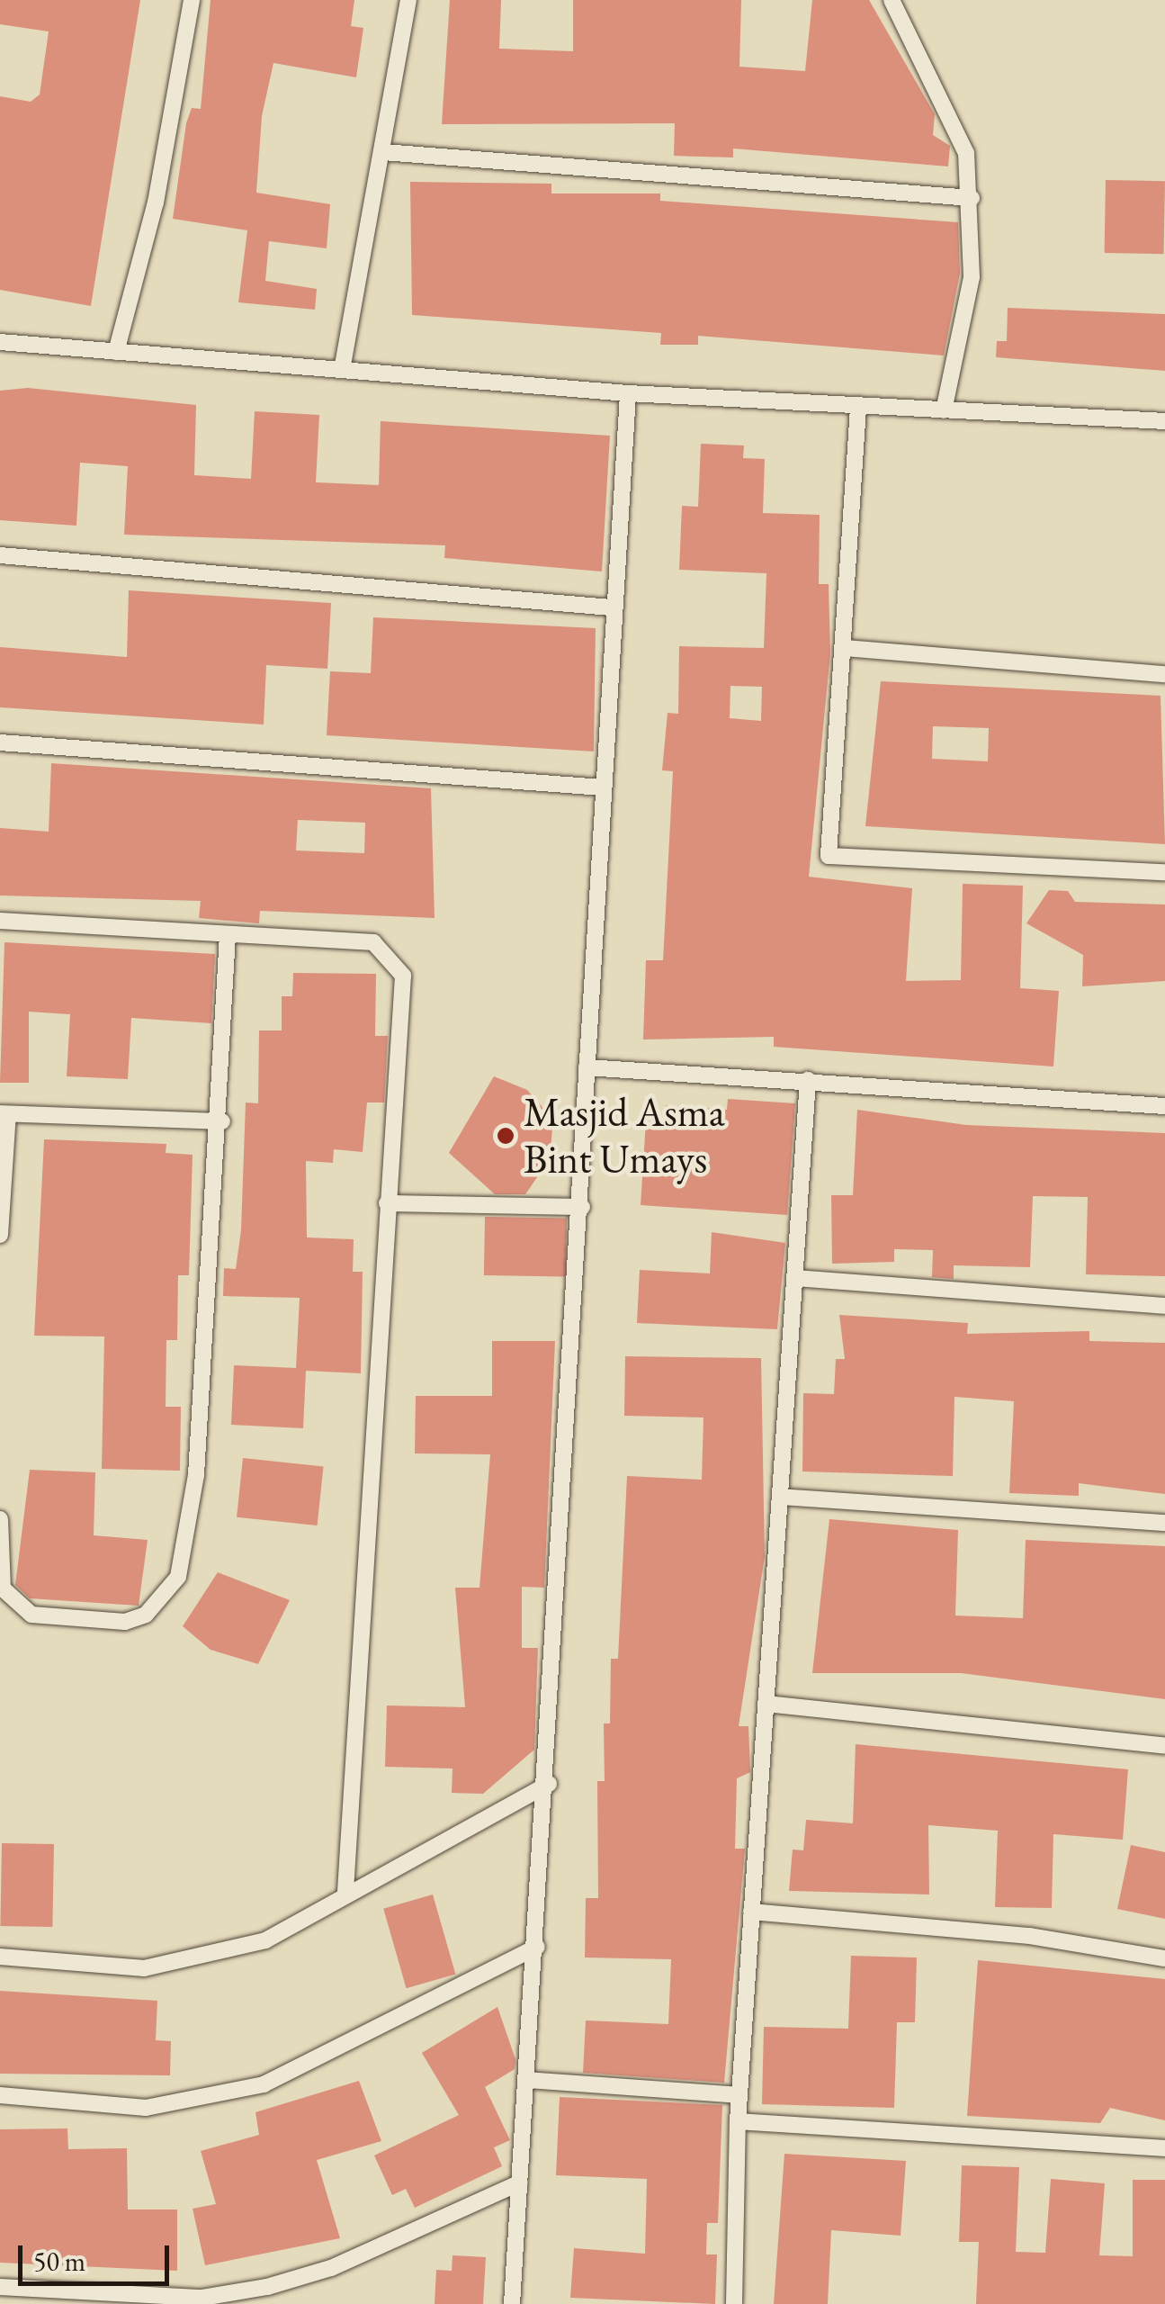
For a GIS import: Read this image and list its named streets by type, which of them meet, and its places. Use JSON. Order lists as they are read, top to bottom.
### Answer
{
  "places": ["Masjid Asma Bint Umays"],
  "scale_bar": "50 m"
}
